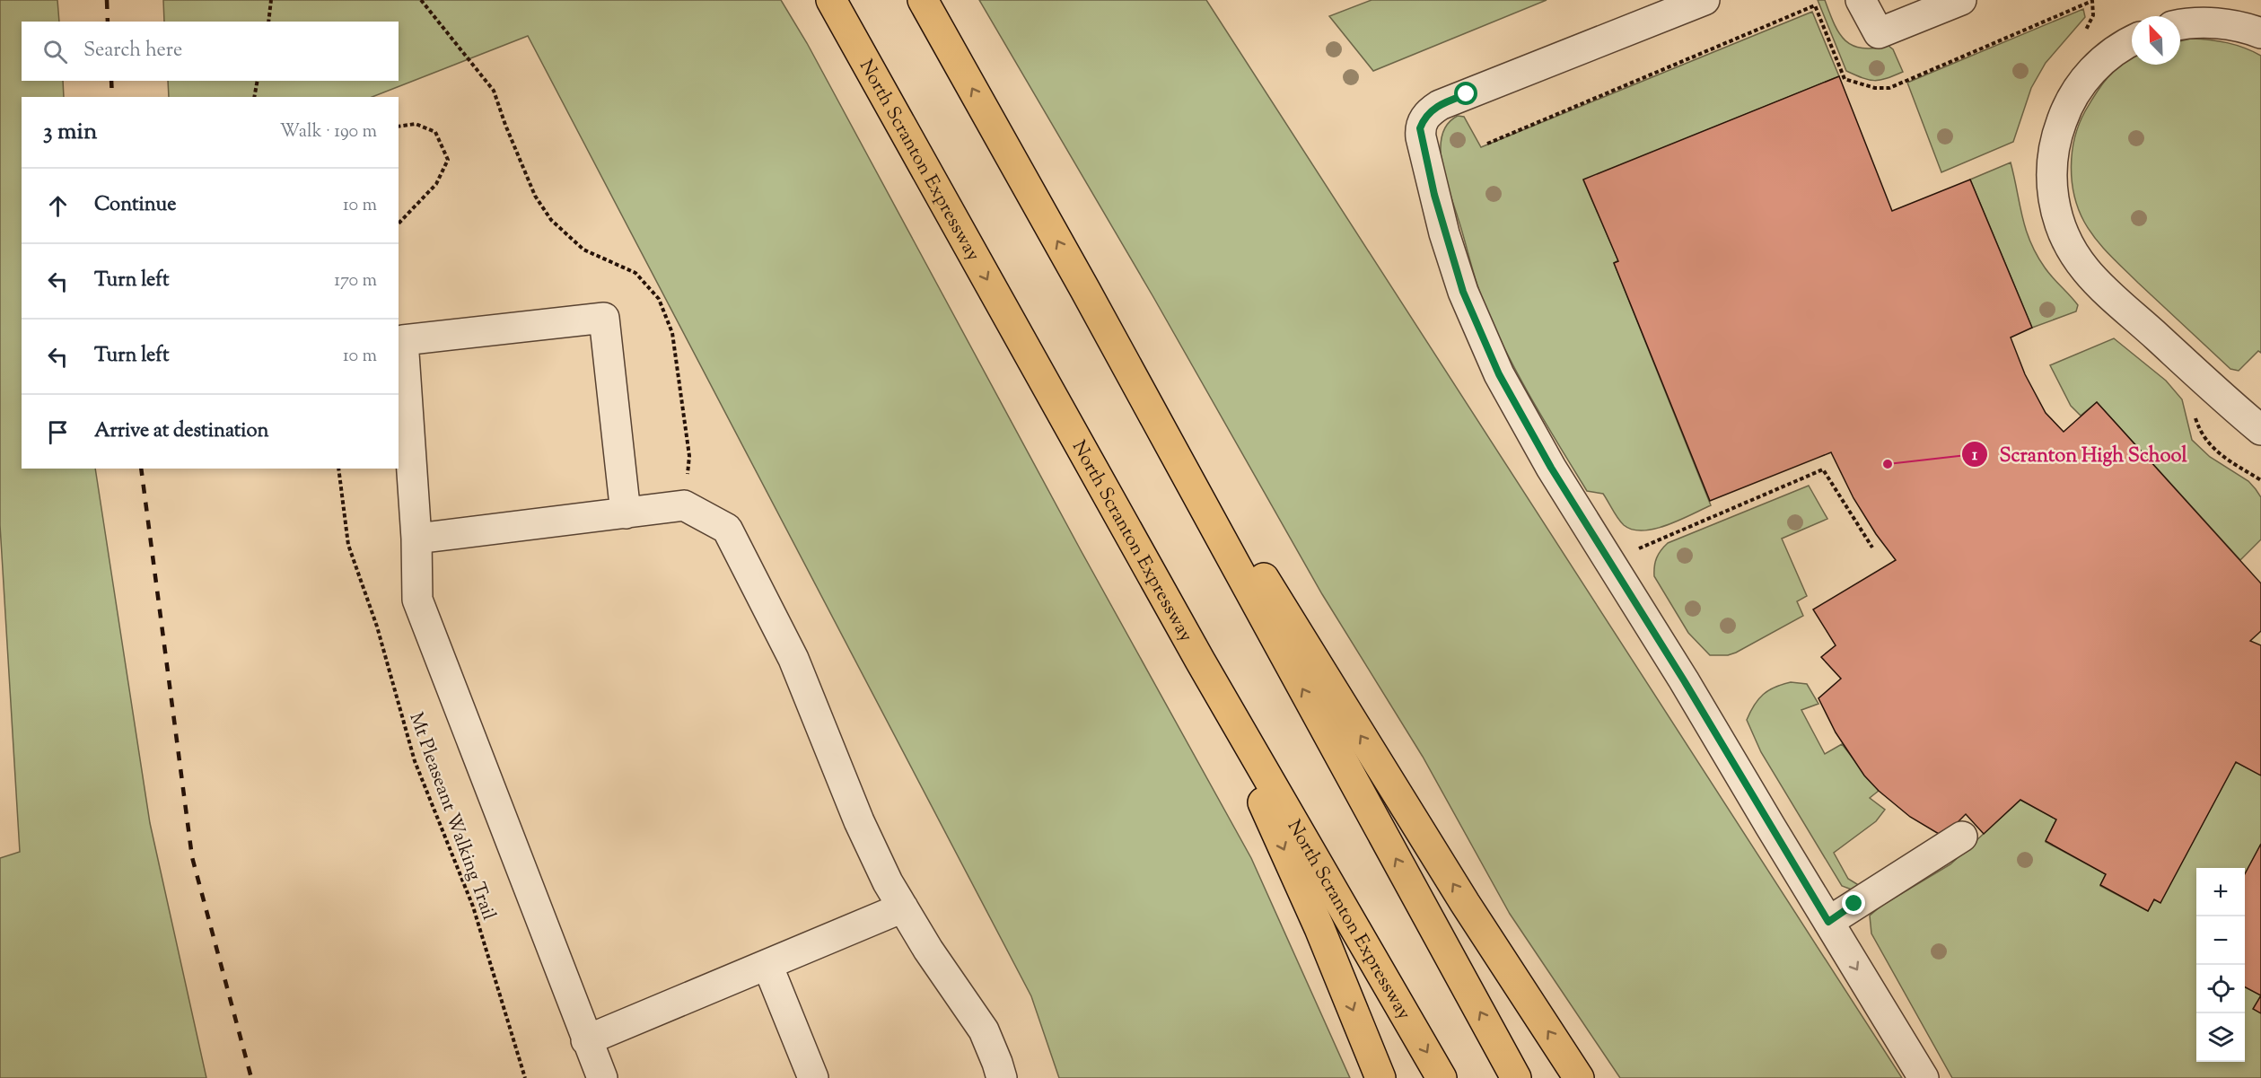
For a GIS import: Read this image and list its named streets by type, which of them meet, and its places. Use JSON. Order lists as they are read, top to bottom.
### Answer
{
  "streets": {
    "highway": ["North Scranton Expressway"],
    "path": ["Mt Pleaseant Walking Trail"]
  },
  "places": ["Scranton High School"],
  "north": "top left",
  "page": {
    "search": "Search here",
    "heading": ["3 min", "Walk · 190 m"],
    "list": [
      ["Continue", "10 m"],
      ["Turn left", "170 m"],
      ["Turn left", "10 m"],
      "Arrive at destination"
    ],
    "map_buttons": ["+", "−"]
  }
}
